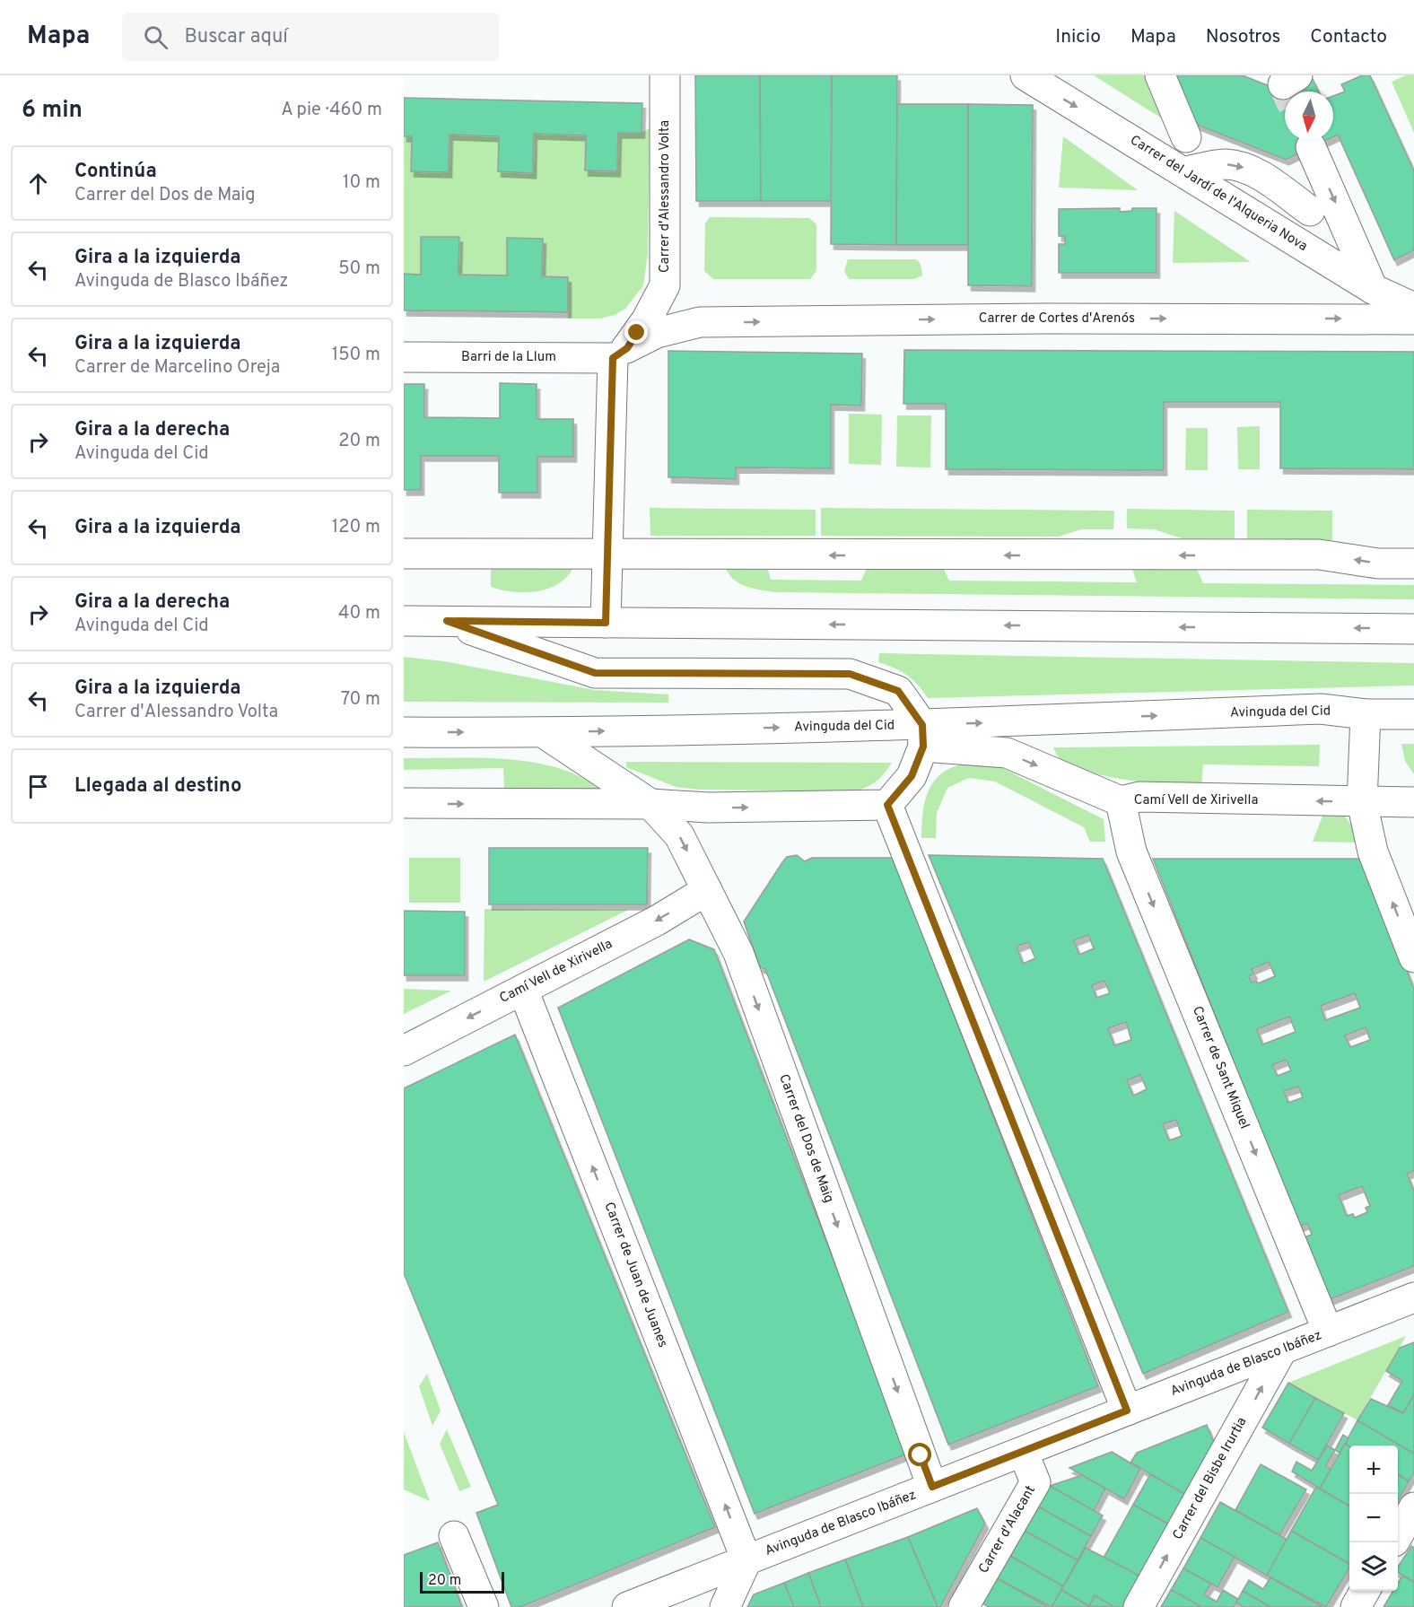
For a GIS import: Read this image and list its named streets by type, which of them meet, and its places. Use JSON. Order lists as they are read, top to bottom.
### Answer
{
  "streets": {
    "street": [
      "Carrer del Jardí de l'Alqueria Nova",
      "Carrer d'Alessandro Volta",
      "Carrer de Cortes d'Arenós",
      "Barri de la Llum",
      "Avinguda del Cid",
      "Camí Vell de Xirivella",
      "Carrer de Sant Miquel",
      "Carrer del Dos de Maig",
      "Carrer de Juan de Juanes",
      "Avinguda de Blasco Ibáñez",
      "Carrer del Bisbe Irurtia",
      "Carrer d'Alacant"
    ]
  },
  "crossings": [
    ["Carrer d'Alessandro Volta", "Carrer de Cortes d'Arenós"],
    ["Carrer d'Alessandro Volta", "Barri de la Llum"],
    ["Carrer de Cortes d'Arenós", "Barri de la Llum"],
    ["Avinguda del Cid", "Camí Vell de Xirivella"],
    ["Avinguda del Cid", "Carrer del Dos de Maig"],
    ["Camí Vell de Xirivella", "Carrer de Sant Miquel"],
    ["Camí Vell de Xirivella", "Carrer del Dos de Maig"],
    ["Camí Vell de Xirivella", "Carrer de Juan de Juanes"],
    ["Carrer de Sant Miquel", "Avinguda de Blasco Ibáñez"],
    ["Carrer del Dos de Maig", "Avinguda de Blasco Ibáñez"],
    ["Carrer de Juan de Juanes", "Avinguda de Blasco Ibáñez"],
    ["Avinguda de Blasco Ibáñez", "Carrer del Bisbe Irurtia"],
    ["Avinguda de Blasco Ibáñez", "Carrer d'Alacant"]
  ],
  "one_way": ["Carrer del Jardí de l'Alqueria Nova", "Carrer de Juan de Juanes", "Carrer del Bisbe Irurtia"],
  "scale_bar": "20 m",
  "north": "bottom",
  "page": {
    "header": "Mapa",
    "search": "Buscar aquí",
    "nav": [
      "Inicio",
      "Mapa",
      "Nosotros",
      "Contacto"
    ],
    "heading": ["6 min", "A pie · 460 m"],
    "list": [
      ["Continúa", "Carrer del Dos de Maig", "10 m"],
      ["Gira a la izquierda", "Avinguda de Blasco Ibáñez", "50 m"],
      ["Gira a la izquierda", "Carrer de Marcelino Oreja", "150 m"],
      ["Gira a la derecha", "Avinguda del Cid", "20 m"],
      ["Gira a la izquierda", "120 m"],
      ["Gira a la derecha", "Avinguda del Cid", "40 m"],
      ["Gira a la izquierda", "Carrer d'Alessandro Volta", "70 m"],
      "Llegada al destino"
    ],
    "map_buttons": ["+", "−"],
    "scale": "20 m"
  }
}
